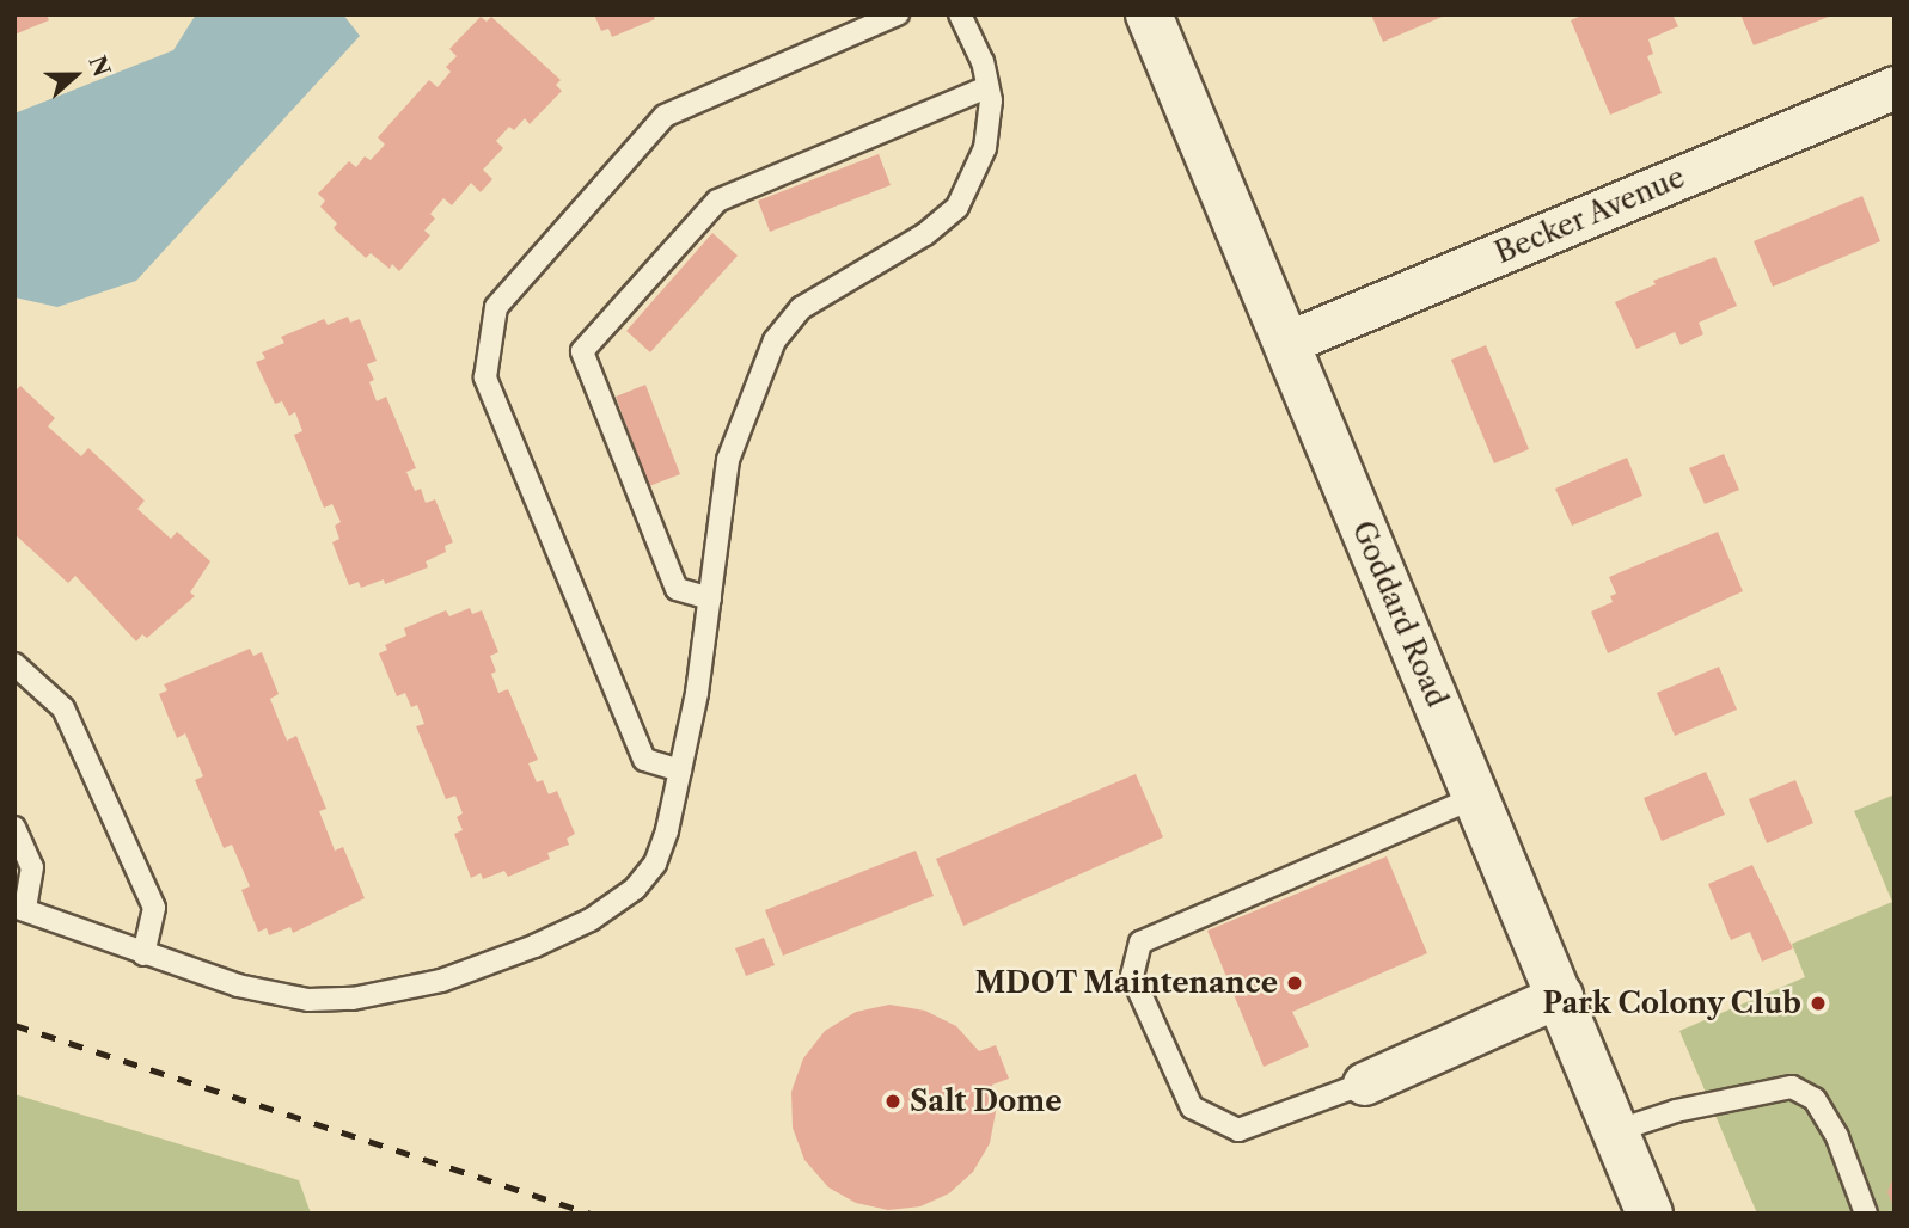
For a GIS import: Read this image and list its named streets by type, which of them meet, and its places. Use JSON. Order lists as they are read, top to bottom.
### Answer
{
  "streets": {
    "main road": ["Goddard Road"],
    "street": ["Becker Avenue"]
  },
  "crossings": [
    ["Becker Avenue", "Goddard Road"]
  ],
  "places": ["MDOT Maintenance", "Park Colony Club", "Salt Dome"],
  "north": "right"
}
